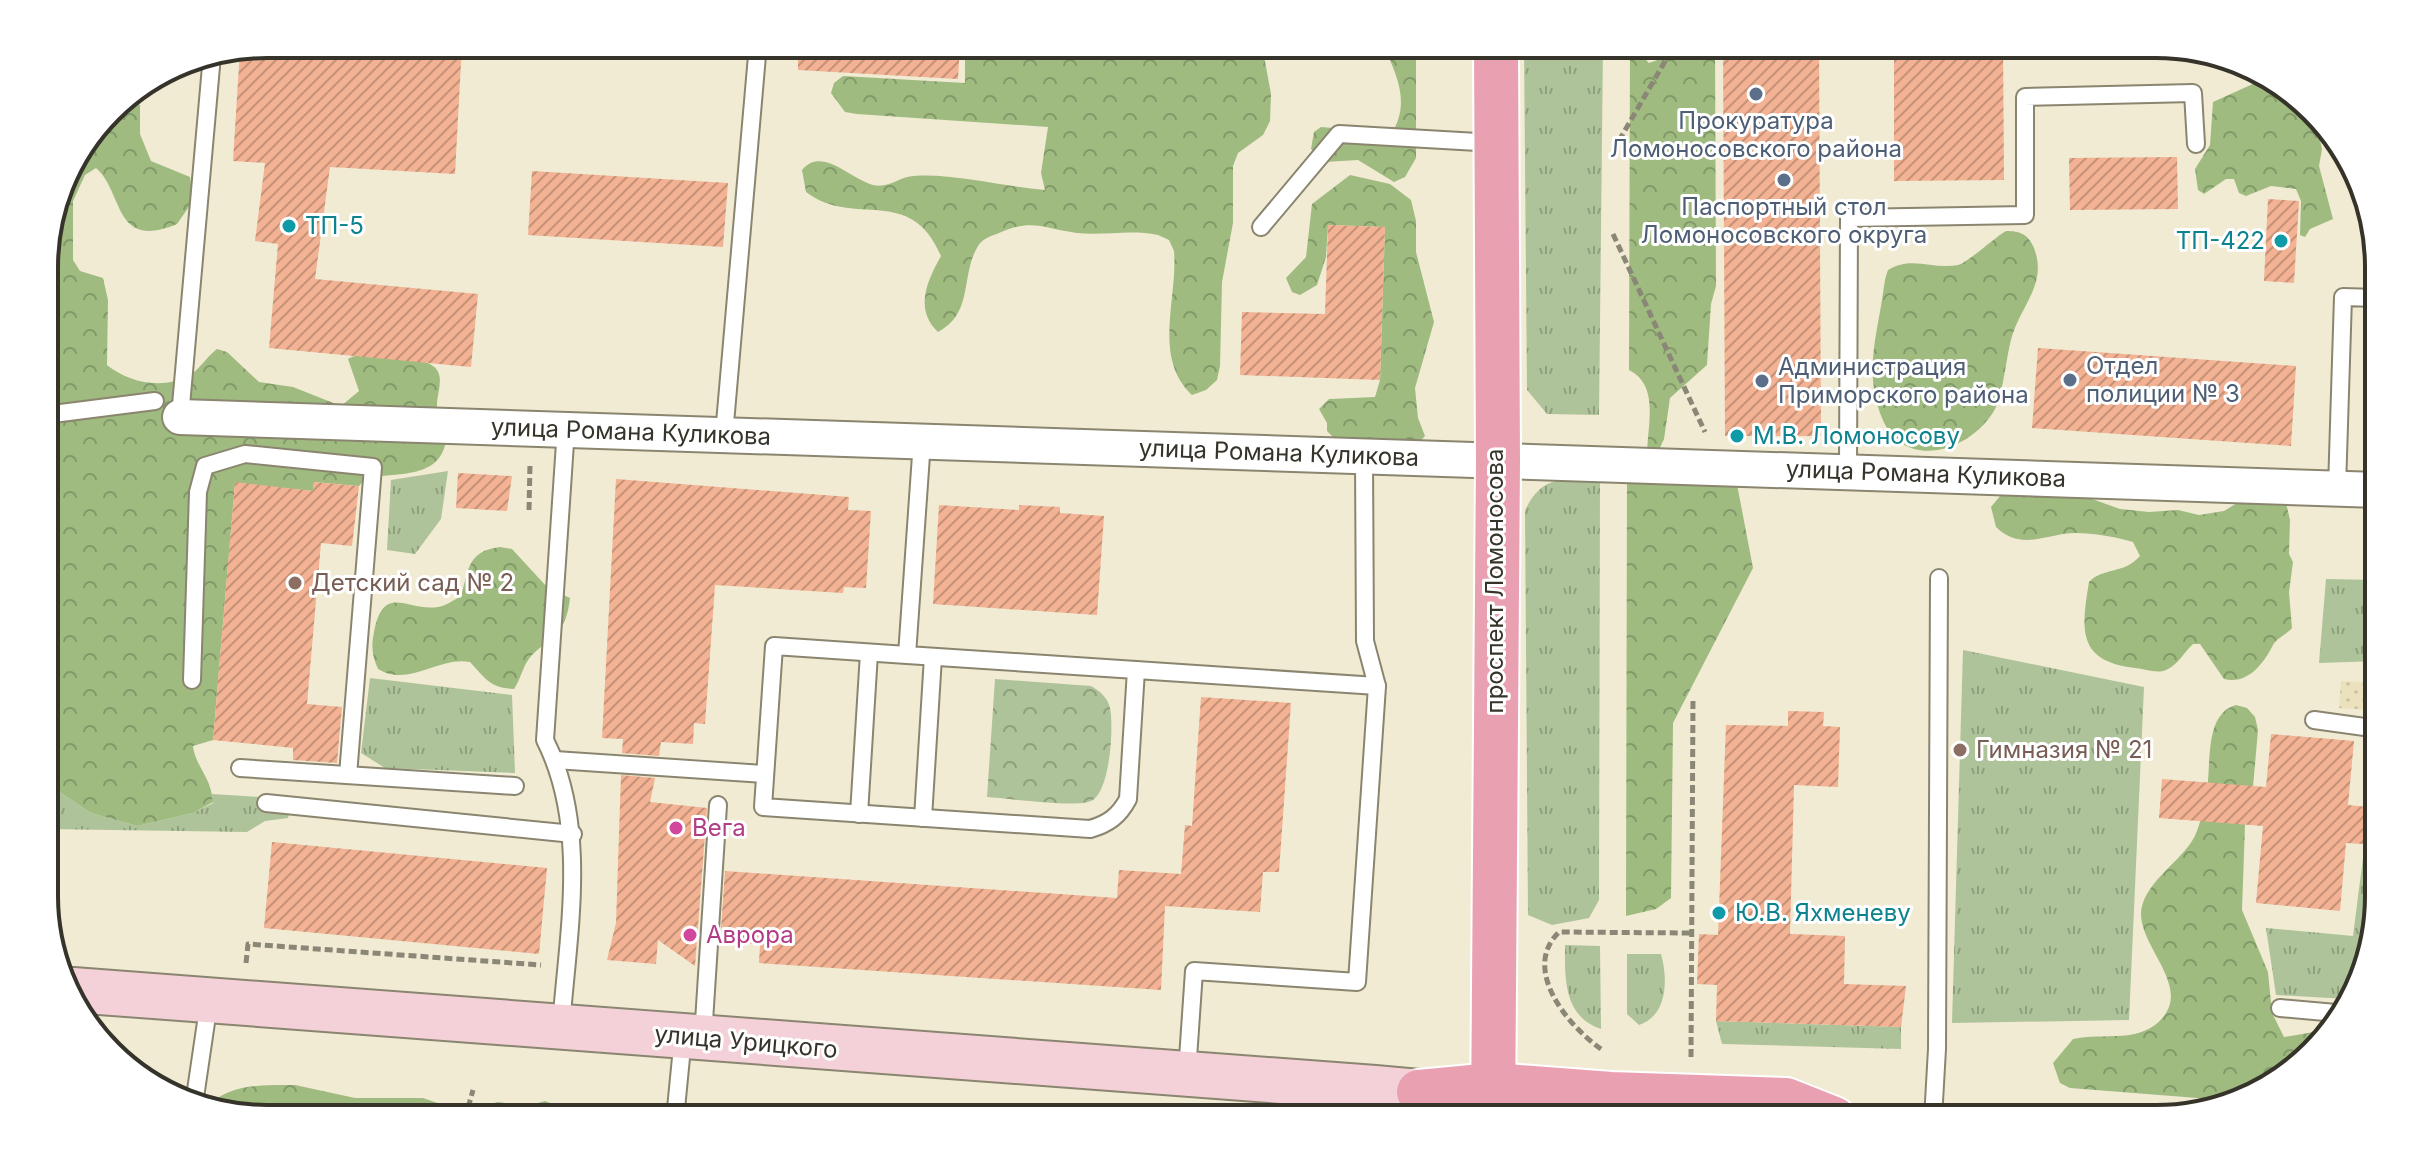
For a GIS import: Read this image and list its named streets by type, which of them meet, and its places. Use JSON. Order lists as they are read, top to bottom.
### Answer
{
  "streets": {
    "main road": ["проспект Ломоносова", "улица Урицкого"],
    "street": ["улица Романа Куликова"]
  },
  "crossings": [
    ["улица Романа Куликова", "проспект Ломоносова"]
  ],
  "places": [
    "Прокуратура Ломоносовского района",
    "Паспортный стол Ломоносовского округа",
    "ТП-5",
    "ТП-422",
    "Отдел полиции № 3",
    "Администрация Приморского района",
    "М.В. Ломоносову",
    "Детский сад № 2",
    "Гимназия № 21",
    "Вега",
    "Ю.В. Яхменеву",
    "Аврора"
  ]
}
